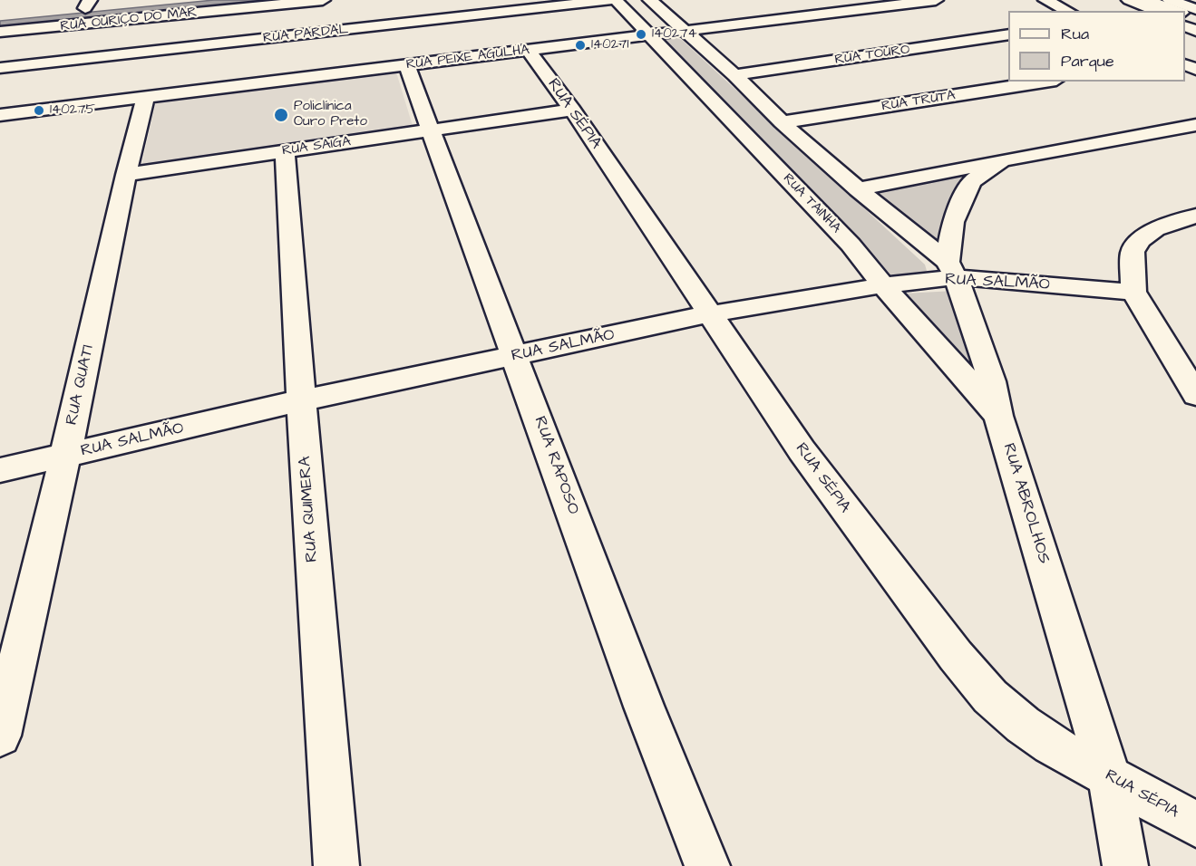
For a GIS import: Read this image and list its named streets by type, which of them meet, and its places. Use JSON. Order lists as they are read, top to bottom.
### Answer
{
  "streets": {
    "main road": [
      "RUA OURIÇO DO MAR",
      "RUA PARDAL",
      "RUA TOURO",
      "RUA PEIXE AGULHA",
      "RUA TRUTA",
      "RUA SÉPIA",
      "RUA SAIGA",
      "RUA TAINHA",
      "RUA SALMÃO",
      "RUA QUATI",
      "RUA RAPOSO",
      "RUA ABROLHOS",
      "RUA QUIMERA"
    ]
  },
  "crossings": [
    ["RUA PEIXE AGULHA", "RUA SÉPIA"],
    ["RUA PEIXE AGULHA", "RUA TAINHA"],
    ["RUA PEIXE AGULHA", "RUA QUATI"],
    ["RUA PEIXE AGULHA", "RUA RAPOSO"],
    ["RUA SÉPIA", "RUA SAIGA"],
    ["RUA SÉPIA", "RUA SALMÃO"],
    ["RUA SÉPIA", "RUA ABROLHOS"],
    ["RUA SAIGA", "RUA QUATI"],
    ["RUA SAIGA", "RUA RAPOSO"],
    ["RUA SAIGA", "RUA QUIMERA"],
    ["RUA TAINHA", "RUA SALMÃO"],
    ["RUA TAINHA", "RUA ABROLHOS"],
    ["RUA SALMÃO", "RUA QUATI"],
    ["RUA SALMÃO", "RUA RAPOSO"],
    ["RUA SALMÃO", "RUA ABROLHOS"],
    ["RUA SALMÃO", "RUA QUIMERA"]
  ],
  "places": [
    "140274",
    "140271",
    "140275",
    "Policlínica Ouro Preto"
  ],
  "legend": ["Rua", "Parque"]
}
